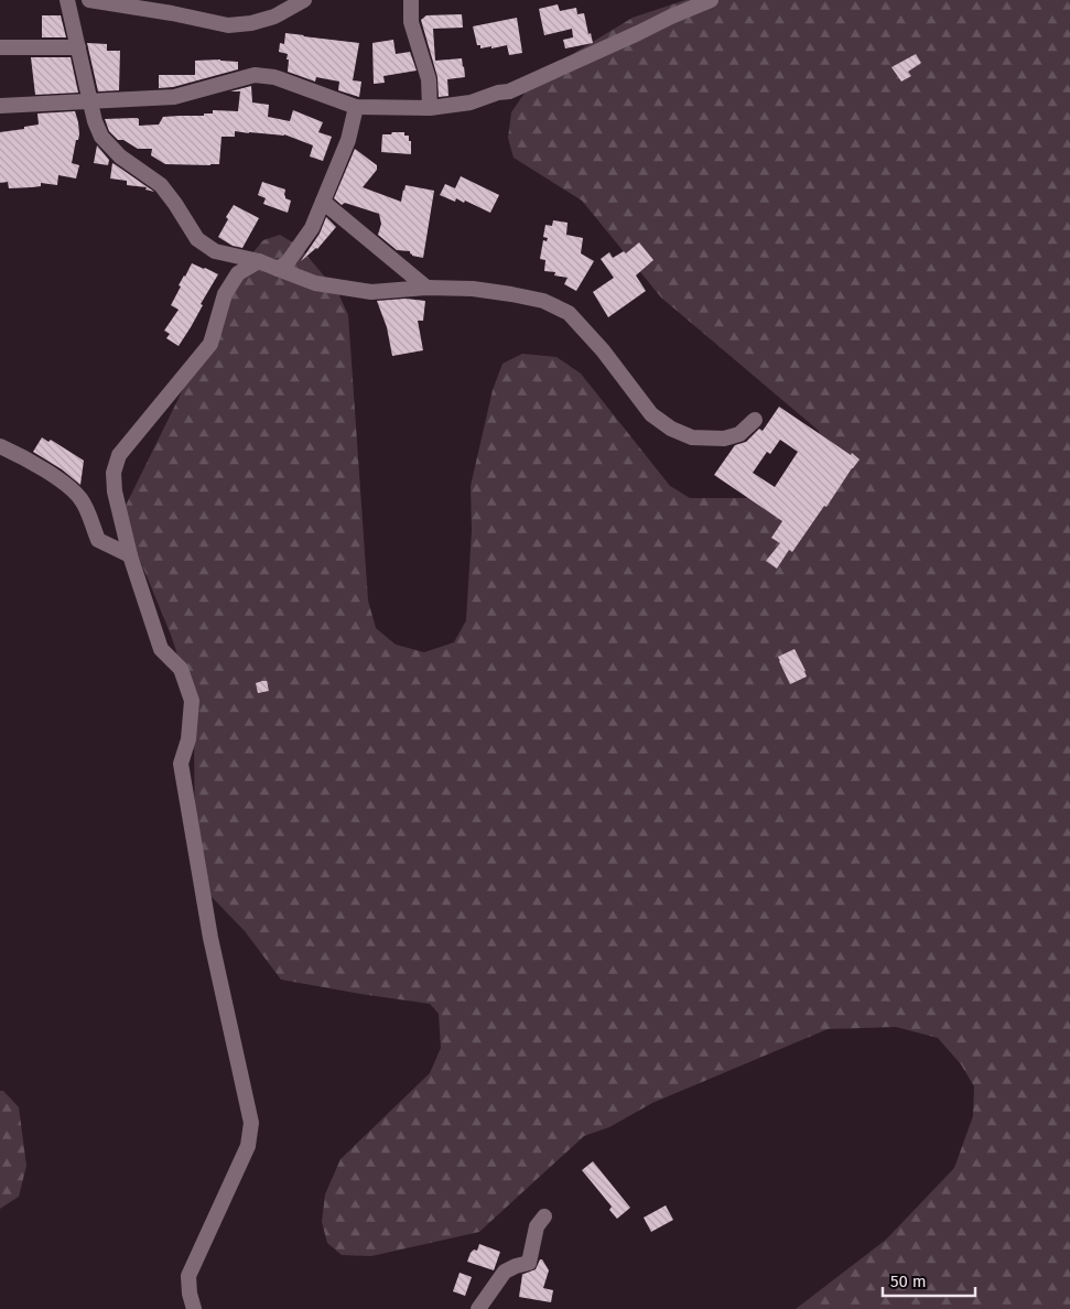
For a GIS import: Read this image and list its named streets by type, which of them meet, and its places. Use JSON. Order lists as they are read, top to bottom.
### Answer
{
  "scale_bar": "50 m"
}
